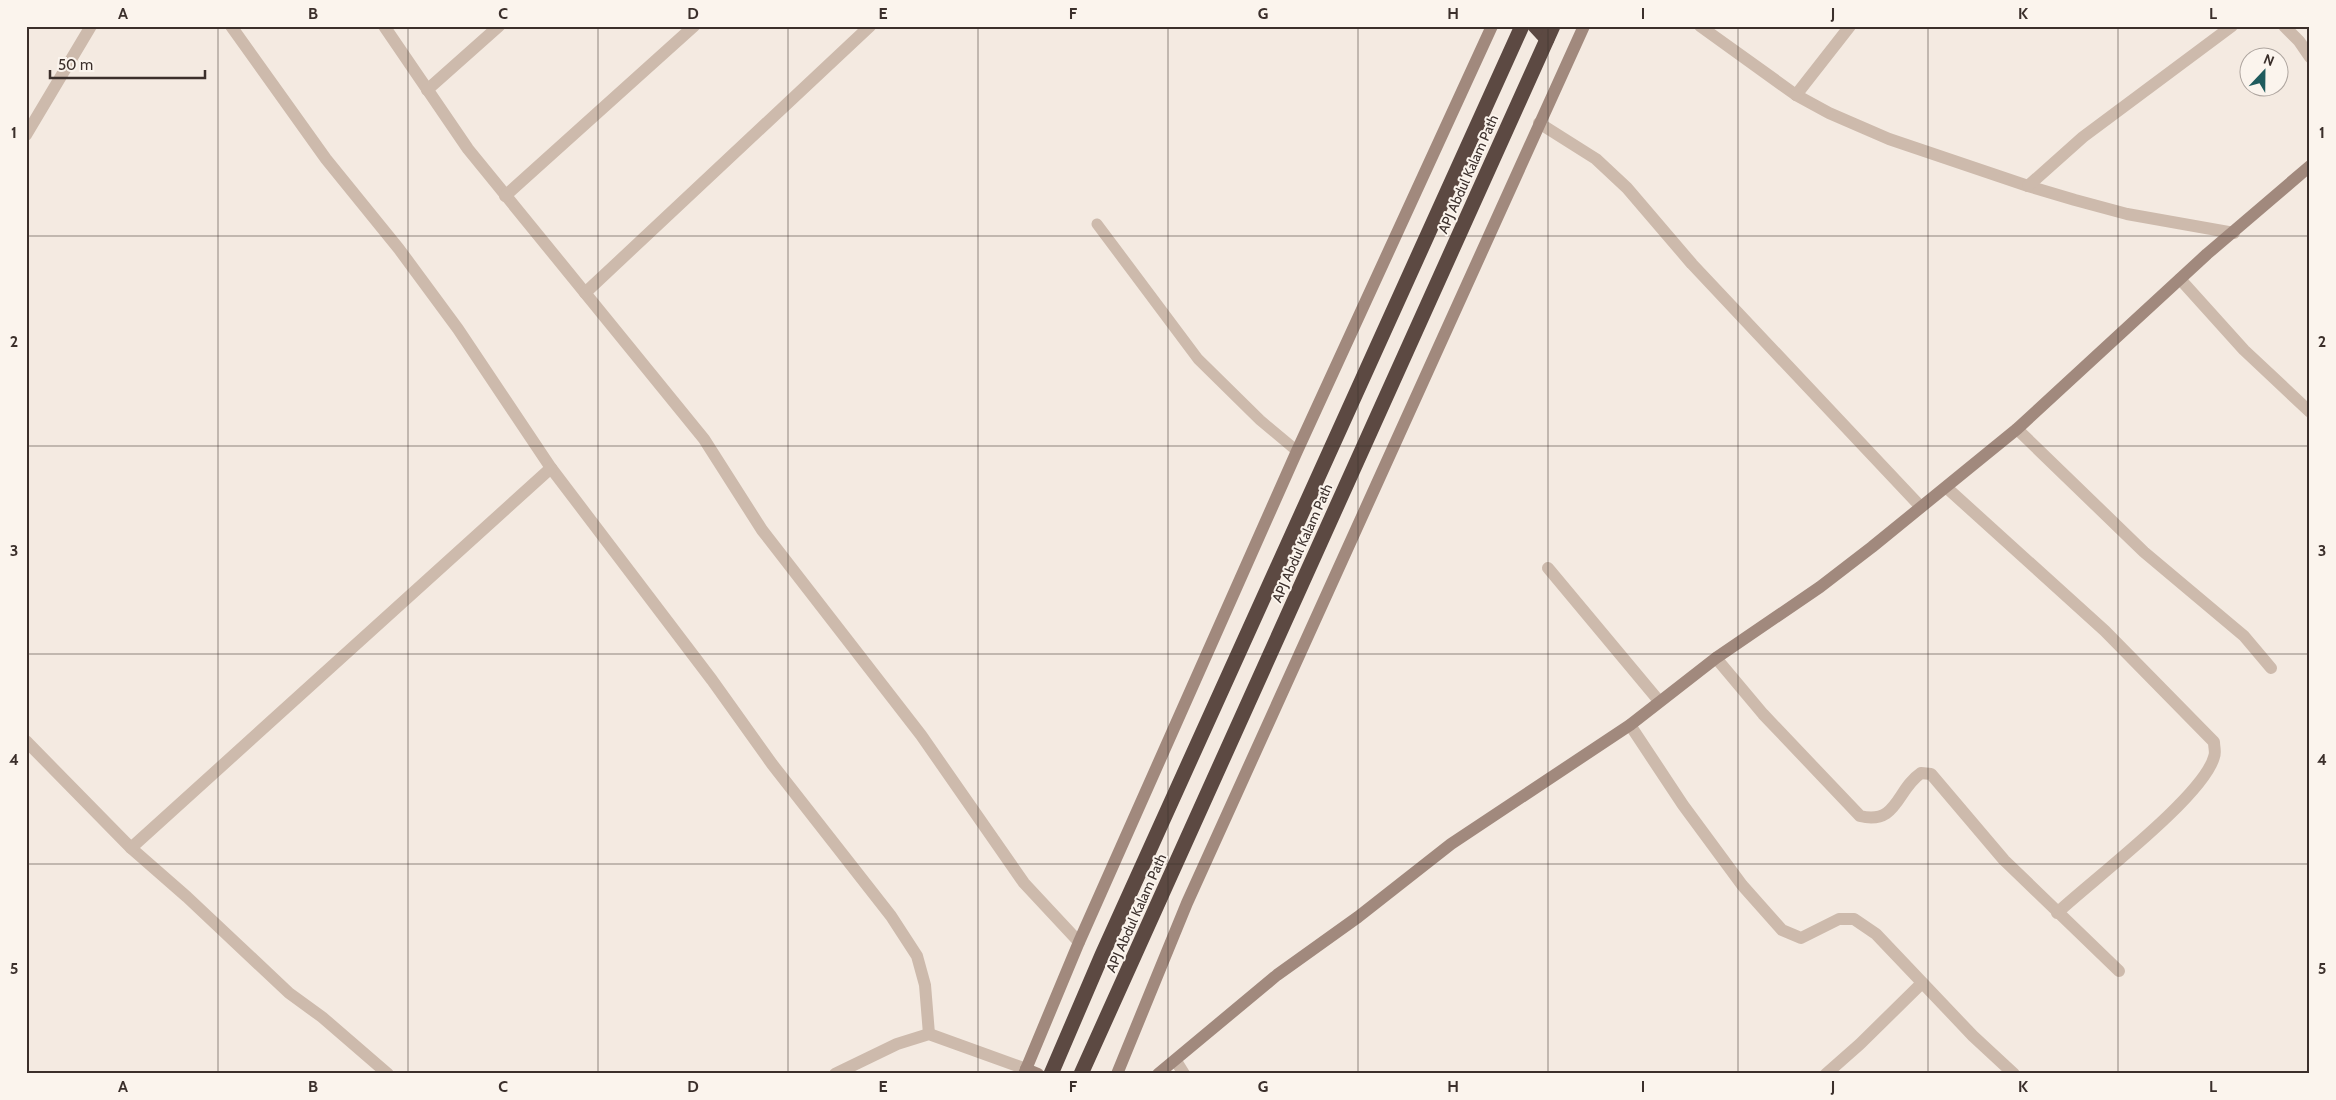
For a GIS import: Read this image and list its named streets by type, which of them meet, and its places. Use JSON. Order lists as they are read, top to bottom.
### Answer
{
  "streets": {
    "highway": ["APJ Abdul Kalam Path"]
  },
  "scale_bar": "50 m",
  "north": "top",
  "grid": {
    "columns": [
      "A",
      "B",
      "C",
      "D",
      "E",
      "F",
      "G",
      "H",
      "I",
      "J",
      "K",
      "L"
    ],
    "rows": [
      "1",
      "2",
      "3",
      "4",
      "5"
    ]
  }
}
